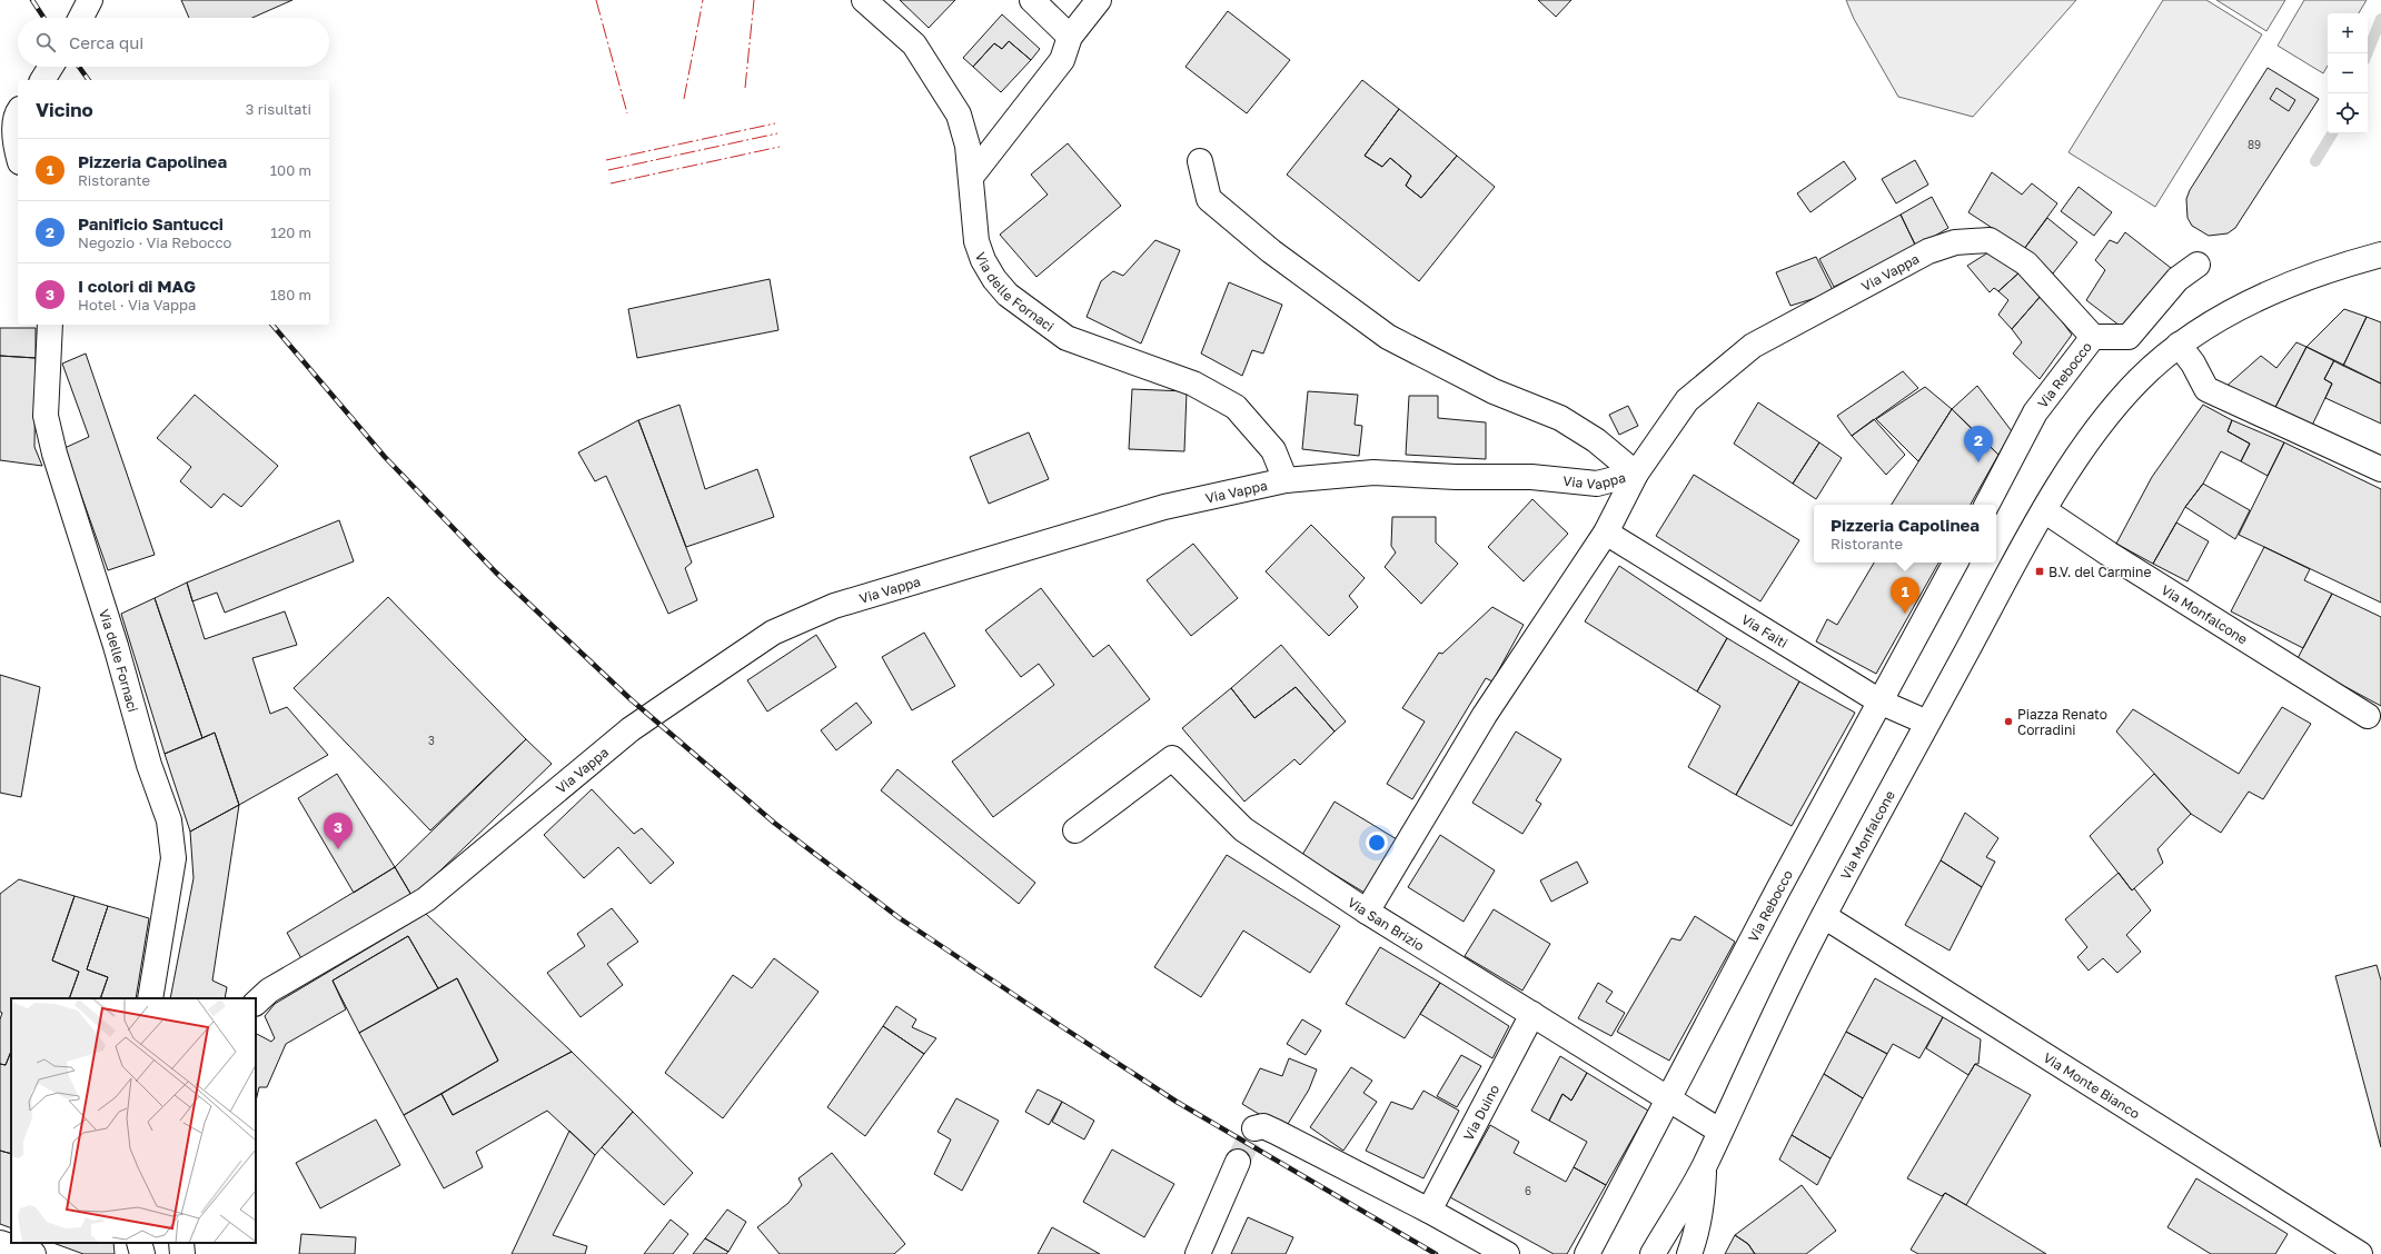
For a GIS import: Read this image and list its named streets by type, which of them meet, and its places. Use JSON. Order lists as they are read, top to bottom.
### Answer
{
  "streets": {
    "street": [
      "Via Vappa",
      "Via delle Fornaci",
      "Via Rebocco",
      "Via Monfalcone",
      "Via Faiti",
      "Via San Brizio",
      "Via Monte Bianco",
      "Via Duino"
    ]
  },
  "crossings": [
    ["Via Vappa", "Via delle Fornaci"],
    ["Via Vappa", "Via Rebocco"],
    ["Via Vappa", "Via Faiti"],
    ["Via Vappa", "Via San Brizio"],
    ["Via Rebocco", "Via Faiti"],
    ["Via Rebocco", "Via San Brizio"],
    ["Via Monfalcone", "Via Faiti"],
    ["Via Monfalcone", "Via San Brizio"],
    ["Via Monfalcone", "Via Monte Bianco"],
    ["Via San Brizio", "Via Duino"]
  ],
  "places": {
    "transit": ["B.V. del Carmine"],
    "other": ["Piazza Renato Corradini"]
  },
  "house_numbers": ["89", "3", "6"],
  "page": {
    "map_buttons": ["+", "−"],
    "search": "Cerca qui",
    "heading": ["Vicino", "3 risultati"],
    "list": [
      {
        "mark": "1",
        "name": "Pizzeria Capolinea",
        "note": "Ristorante",
        "value": "100 m"
      },
      {
        "mark": "2",
        "name": "Panificio Santucci",
        "note": "Negozio · Via Rebocco",
        "value": "120 m"
      },
      {
        "mark": "3",
        "name": "I colori di MAG",
        "note": "Hotel · Via Vappa",
        "value": "180 m"
      }
    ],
    "pins": ["2", "1", "3"],
    "popup": ["Pizzeria Capolinea", "Ristorante"]
  }
}
